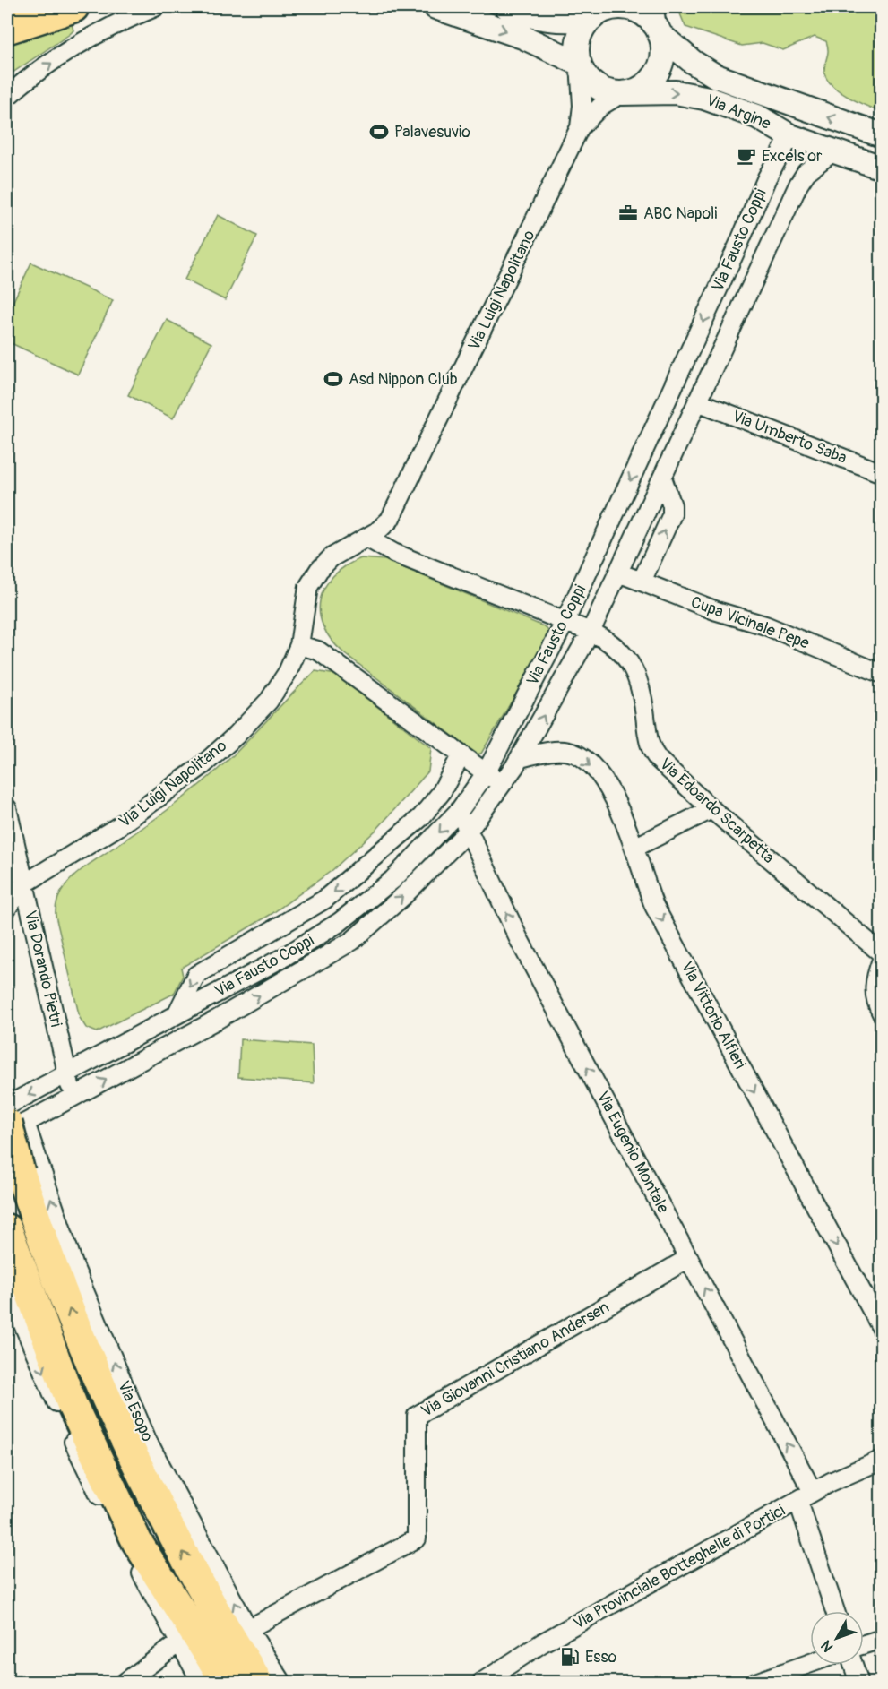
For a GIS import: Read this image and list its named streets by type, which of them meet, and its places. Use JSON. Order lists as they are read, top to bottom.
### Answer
{
  "streets": {
    "street": [
      "Via Argine",
      "Via Fausto Coppi",
      "Via Luigi Napolitano",
      "Via Umberto Saba",
      "Cupa Vicinale Pepe",
      "Via Edoardo Scarpetta",
      "Via Dorando Pietri",
      "Via Vittorio Alfieri",
      "Via Eugenio Montale",
      "Via Giovanni Cristiano Andersen",
      "Via Esopo",
      "Via Provinciale Botteghelle di Portici"
    ]
  },
  "crossings": [
    ["Via Argine", "Via Fausto Coppi"],
    ["Via Argine", "Via Luigi Napolitano"],
    ["Via Fausto Coppi", "Via Umberto Saba"],
    ["Via Fausto Coppi", "Cupa Vicinale Pepe"],
    ["Via Fausto Coppi", "Via Edoardo Scarpetta"],
    ["Via Fausto Coppi", "Via Dorando Pietri"],
    ["Via Fausto Coppi", "Via Vittorio Alfieri"],
    ["Via Fausto Coppi", "Via Eugenio Montale"],
    ["Via Fausto Coppi", "Via Esopo"],
    ["Via Luigi Napolitano", "Via Edoardo Scarpetta"],
    ["Via Luigi Napolitano", "Via Dorando Pietri"],
    ["Via Eugenio Montale", "Via Giovanni Cristiano Andersen"],
    ["Via Eugenio Montale", "Via Provinciale Botteghelle di Portici"],
    ["Via Giovanni Cristiano Andersen", "Via Esopo"]
  ],
  "one_way": ["Via Vittorio Alfieri", "Via Eugenio Montale"],
  "places": {
    "sports": ["Palavesuvio", "Asd Nippon Club"],
    "cafe": ["Excels'or"],
    "office": ["ABC Napoli"],
    "fuel station": ["Esso"]
  },
  "north": "bottom left"
}
